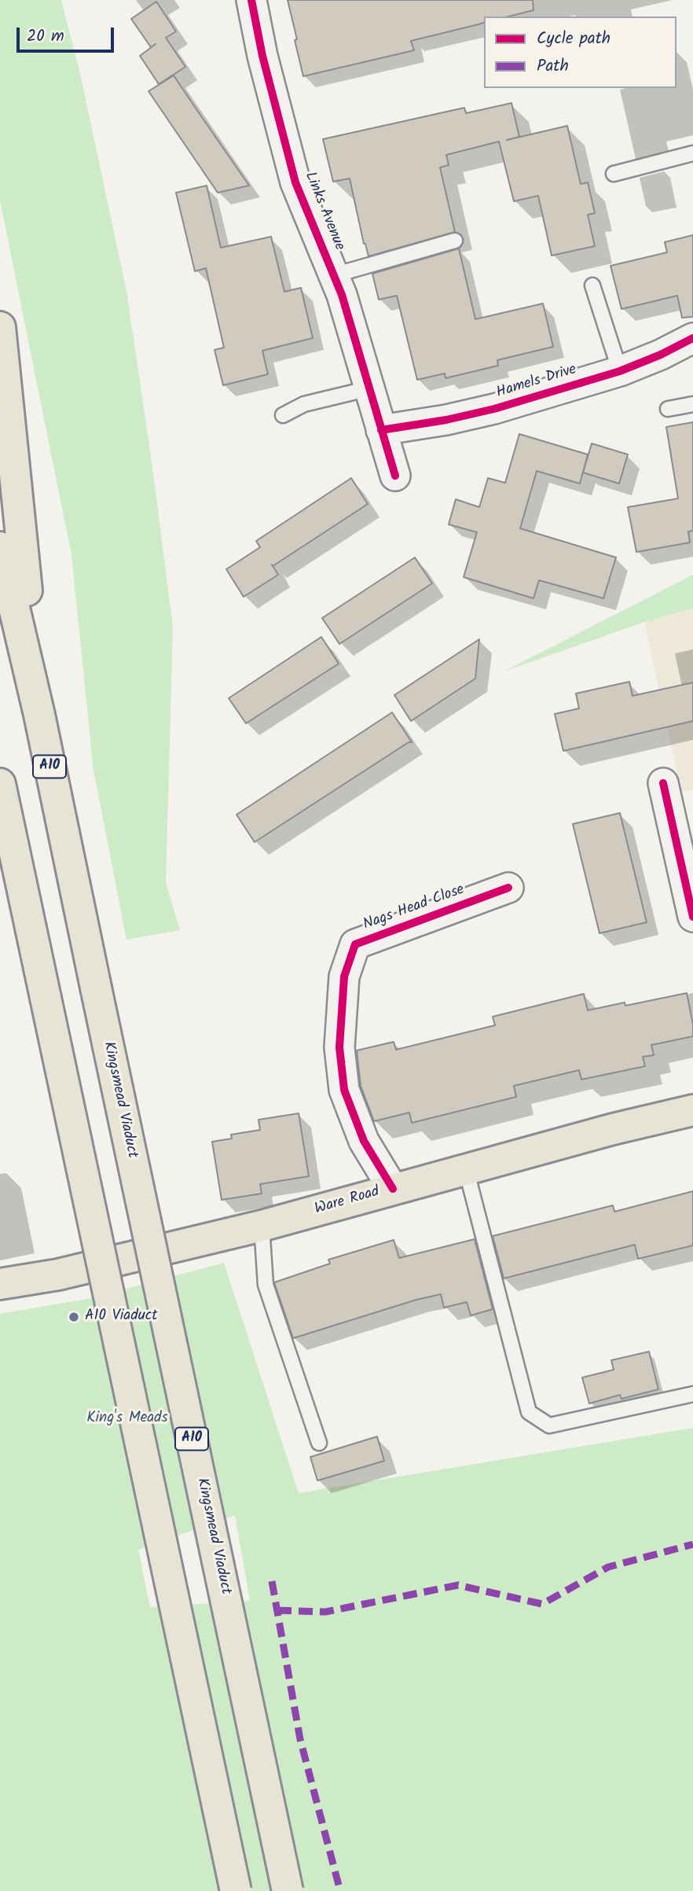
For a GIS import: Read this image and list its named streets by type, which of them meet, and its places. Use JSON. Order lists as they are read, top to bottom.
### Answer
{
  "streets": {
    "main road": ["A10", "Kingsmead Viaduct", "Ware Road"],
    "street": ["Links Avenue", "Hamels Drive", "Nags Head Close"]
  },
  "crossings": [
    ["Links Avenue", "Hamels Drive"],
    ["A10", "Kingsmead Viaduct"],
    ["Nags Head Close", "Ware Road"]
  ],
  "parks": ["King's Meads"],
  "places": ["A10 Viaduct"],
  "legend": ["Cycle path", "Path"],
  "scale_bar": "20 m"
}
